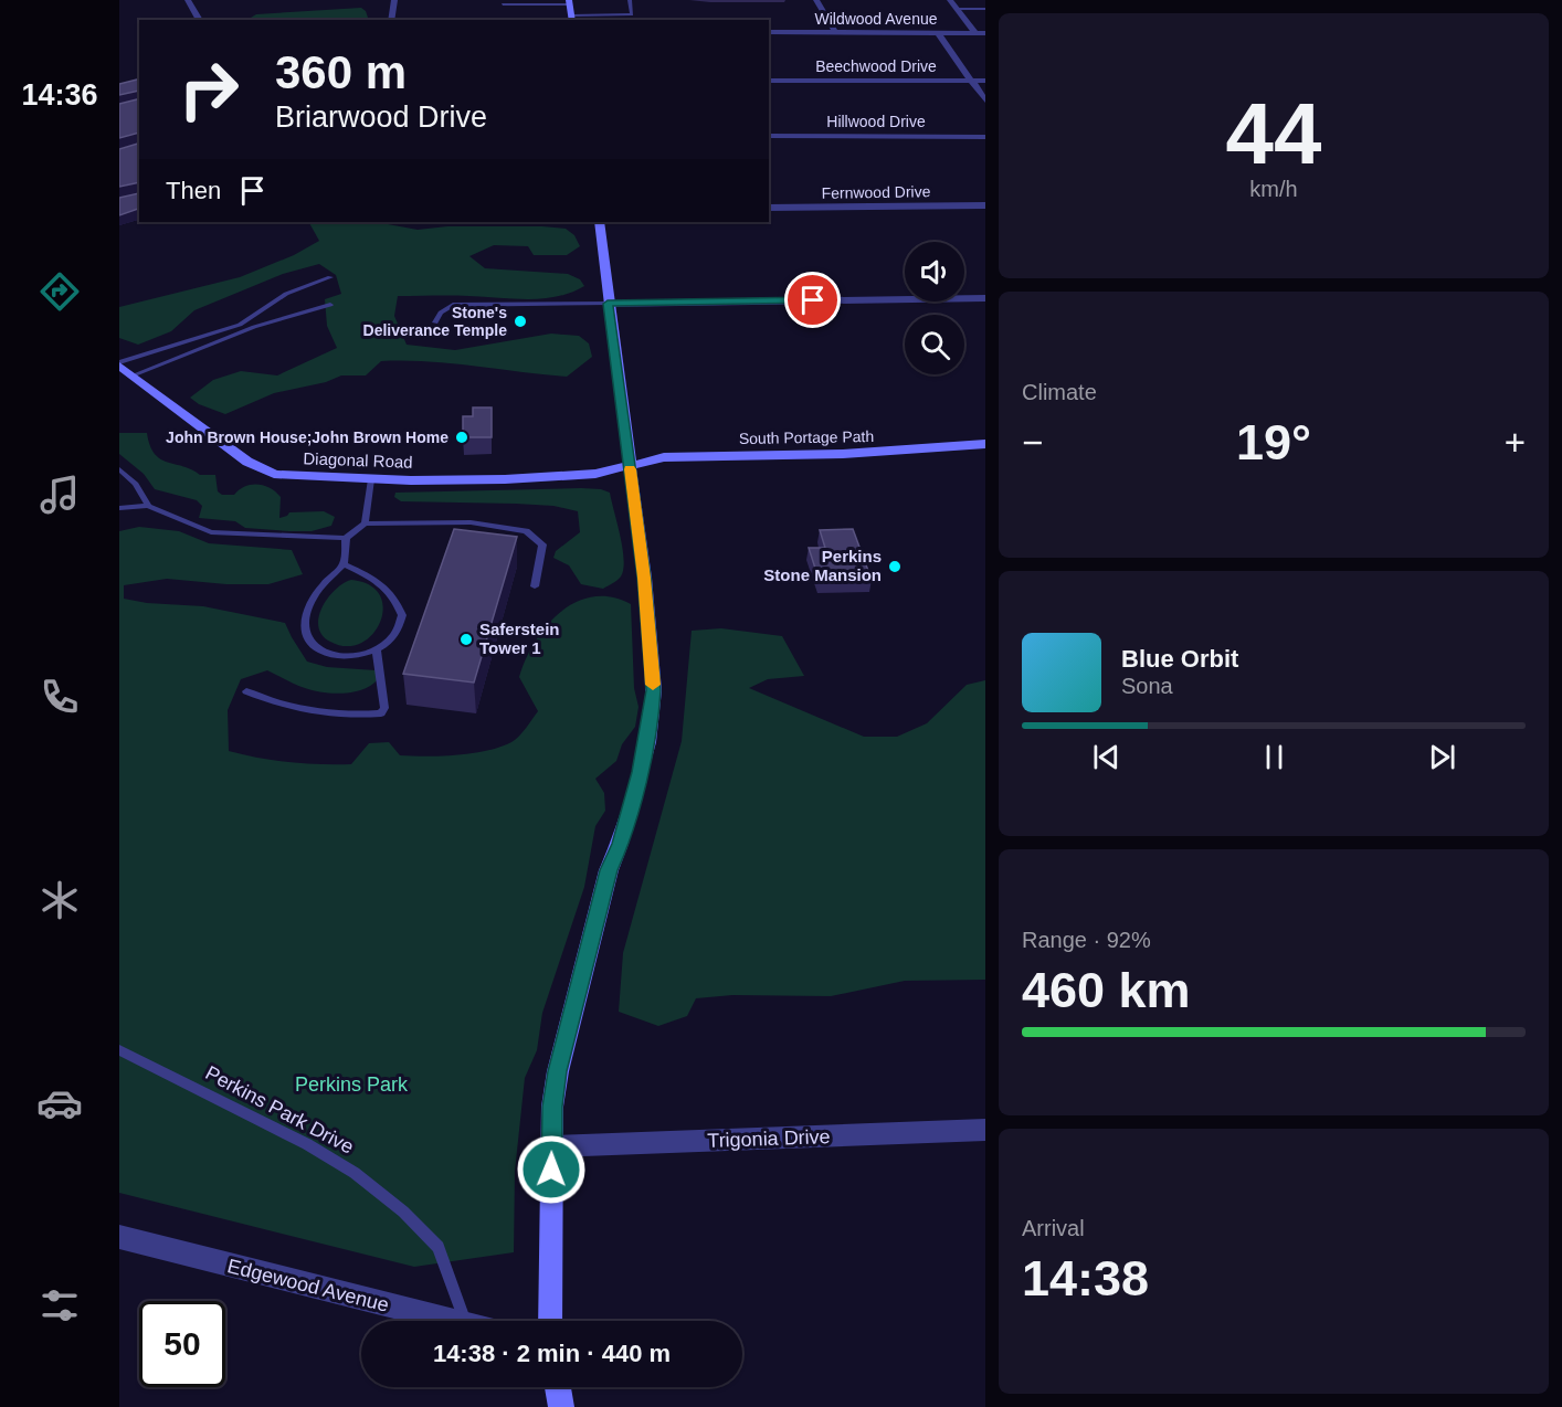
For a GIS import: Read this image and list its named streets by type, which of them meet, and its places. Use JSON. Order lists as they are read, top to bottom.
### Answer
{
  "streets": {
    "main road": ["South Portage Path", "Diagonal Road"],
    "street": [
      "Wildwood Avenue",
      "Beechwood Drive",
      "Hillwood Drive",
      "Fernwood Drive",
      "Trigonia Drive",
      "Edgewood Avenue"
    ],
    "lane": ["Perkins Park Drive"]
  },
  "crossings": [
    ["South Portage Path", "Diagonal Road"]
  ],
  "parks": ["Perkins Park"],
  "places": [
    "Stone's Deliverance Temple",
    "John Brown House;John Brown Home",
    "Perkins Stone Mansion",
    "Saferstein Tower 1"
  ],
  "page": {
    "tabs": "14:36",
    "tile": [
      ["44", "km/h"],
      "Climate",
      ["Range · 92%", "460 km"],
      ["Arrival", "14:38"]
    ],
    "turn": ["360 m", "Briarwood Drive"],
    "then": "Then",
    "heat": ["−", "19°", "+"],
    "song": ["Blue Orbit", "Sona"],
    "limit": "50",
    "trip": "14:38 · 2 min · 440 m"
  }
}
